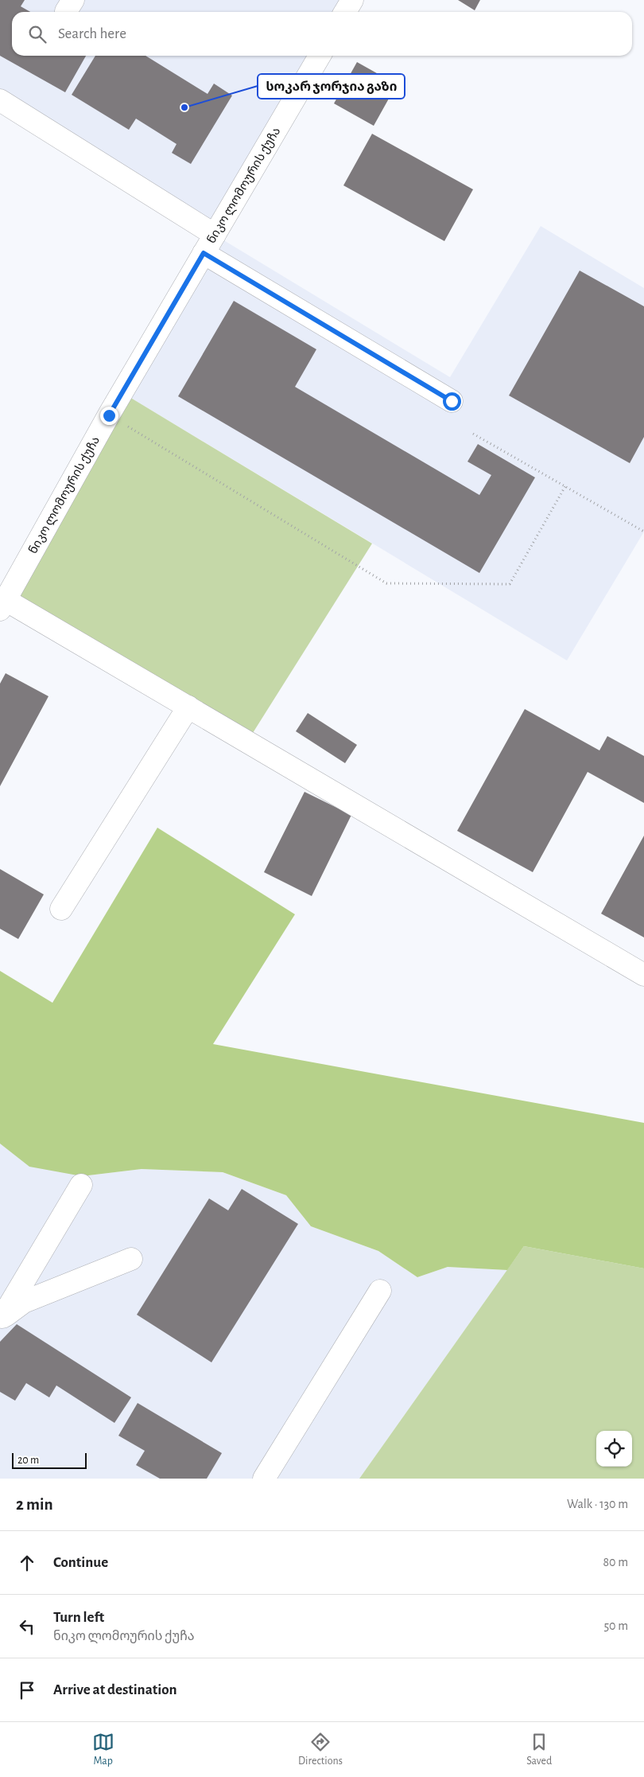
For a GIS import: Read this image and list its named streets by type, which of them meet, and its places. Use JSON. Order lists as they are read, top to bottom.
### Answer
{
  "streets": {
    "street": ["ნიკო ლომოურის ქუჩა"]
  },
  "places": ["სოკარ ჯორჯია გაზი"],
  "scale_bar": "20 m",
  "page": {
    "search": "Search here",
    "scale": "20 m",
    "heading": ["2 min", "Walk · 130 m"],
    "list": [
      ["Continue", "80 m"],
      ["Turn left", "ნიკო ლომოურის ქუჩა", "50 m"],
      "Arrive at destination"
    ],
    "nav": ["Map", "Directions", "Saved"]
  }
}
